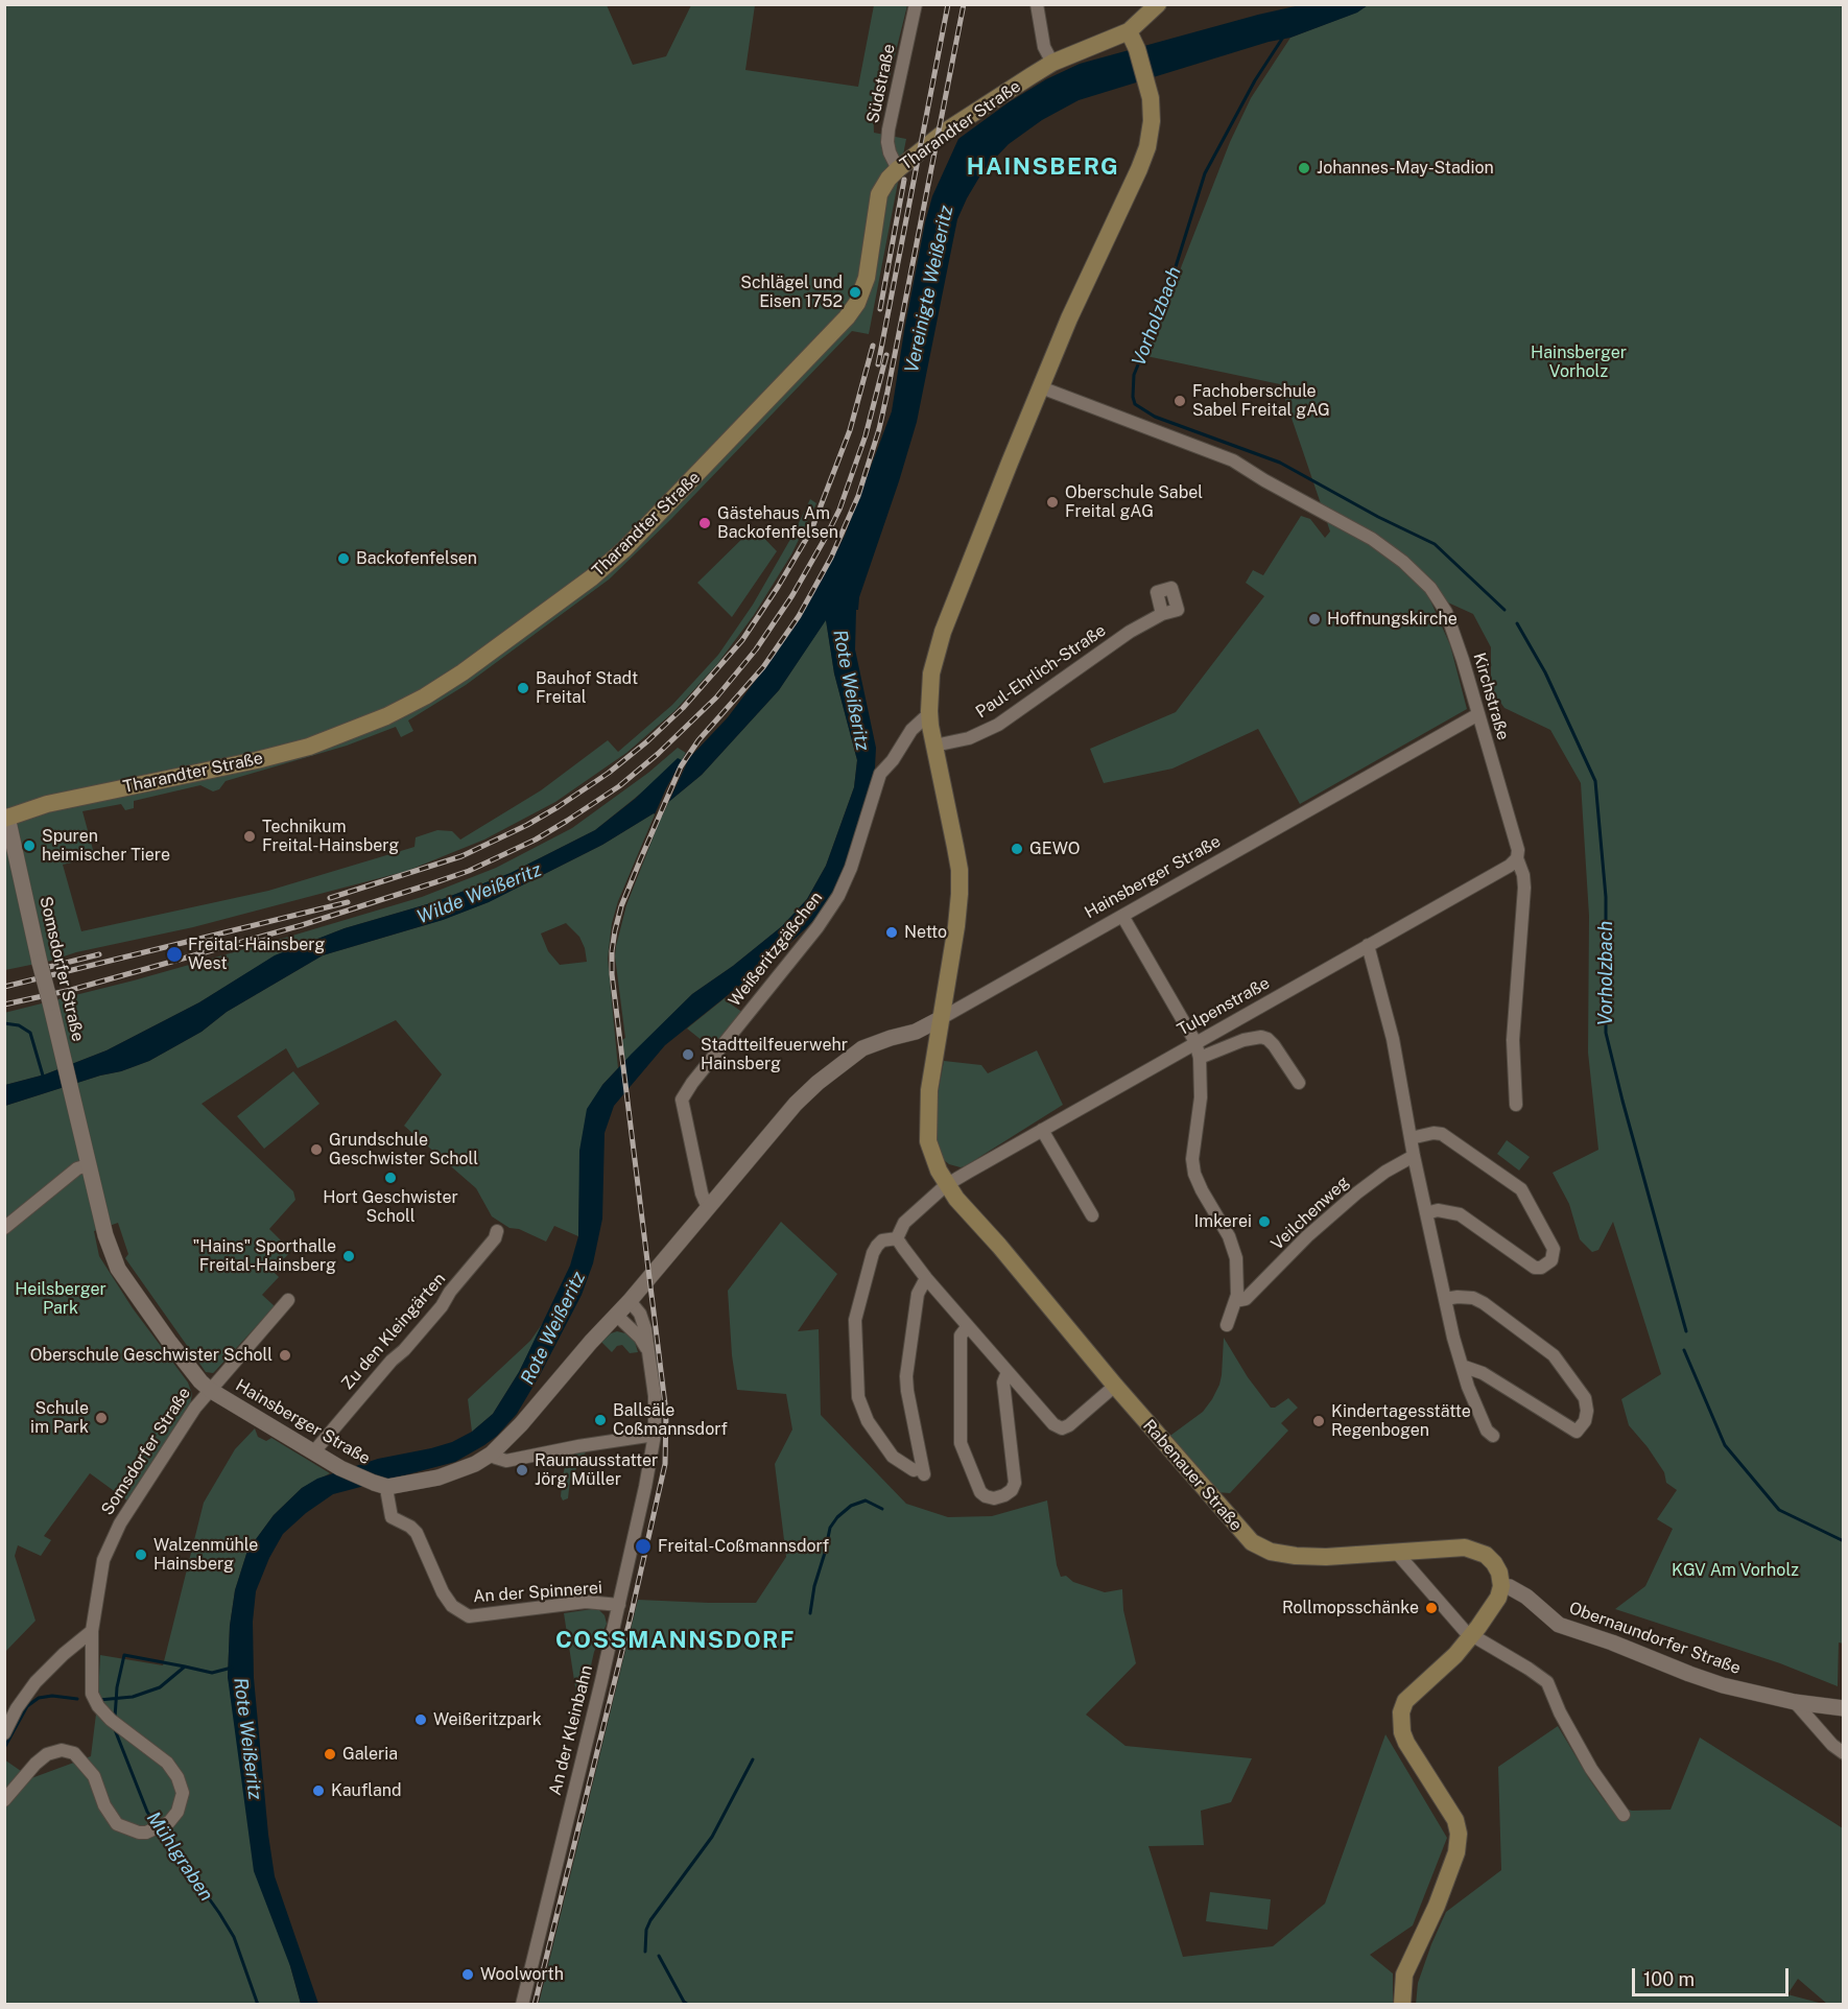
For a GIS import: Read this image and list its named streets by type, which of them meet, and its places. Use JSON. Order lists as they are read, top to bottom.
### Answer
{
  "streets": {
    "main road": ["Tharandter Straße", "Rabenauer Straße"],
    "street": [
      "Südstraße",
      "Paul-Ehrlich-Straße",
      "Kirchstraße",
      "Hainsberger Straße",
      "Weißeritzgäßchen",
      "Somsdorfer Straße",
      "Tulpenstraße",
      "Veilchenweg",
      "Zu den Kleingärten",
      "An der Spinnerei",
      "Obernaundorfer Straße",
      "An der Kleinbahn"
    ]
  },
  "crossings": [
    ["Südstraße", "Tharandter Straße"],
    ["Tharandter Straße", "Somsdorfer Straße"],
    ["Tharandter Straße", "Rabenauer Straße"],
    ["Paul-Ehrlich-Straße", "Rabenauer Straße"],
    ["Kirchstraße", "Hainsberger Straße"],
    ["Kirchstraße", "Tulpenstraße"],
    ["Kirchstraße", "Rabenauer Straße"],
    ["Hainsberger Straße", "Weißeritzgäßchen"],
    ["Hainsberger Straße", "Somsdorfer Straße"],
    ["Hainsberger Straße", "Zu den Kleingärten"],
    ["Hainsberger Straße", "Rabenauer Straße"],
    ["Hainsberger Straße", "An der Spinnerei"],
    ["Hainsberger Straße", "An der Kleinbahn"],
    ["Weißeritzgäßchen", "Rabenauer Straße"],
    ["Tulpenstraße", "Rabenauer Straße"],
    ["Rabenauer Straße", "Obernaundorfer Straße"],
    ["An der Spinnerei", "An der Kleinbahn"]
  ],
  "districts": ["HAINSBERG", "COSSMANNSDORF"],
  "water": [
    "Vereinigte Weißeritz",
    "Vorholzbach",
    "Rote Weißeritz",
    "Wilde Weißeritz",
    "Mühlgraben"
  ],
  "parks": ["Hainsberger Vorholz", "Heilsberger Park", "KGV Am Vorholz"],
  "places": [
    "Johannes-May-Stadion",
    "Schlägel und Eisen 1752",
    "Fachoberschule Sabel Freital gAG",
    "Oberschule Sabel Freital gAG",
    "Gästehaus Am Backofenfelsen",
    "Backofenfelsen",
    "Hoffnungskirche",
    "Bauhof Stadt Freital",
    "Technikum Freital-Hainsberg",
    "Spuren heimischer Tiere",
    "GEWO",
    "Netto",
    "Freital-Hainsberg West",
    "Stadtteilfeuerwehr Hainsberg",
    "Grundschule Geschwister Scholl",
    "Hort Geschwister Scholl",
    "Imkerei",
    "\"Hains\" Sporthalle Freital-Hainsberg",
    "Oberschule Geschwister Scholl",
    "Schule im Park",
    "Ballsäle Coßmannsdorf",
    "Kindertagesstätte Regenbogen",
    "Raumausstatter Jörg Müller",
    "Freital-Coßmannsdorf",
    "Walzenmühle Hainsberg",
    "Rollmopsschänke",
    "Weißeritzpark",
    "Galeria",
    "Kaufland",
    "Woolworth"
  ],
  "scale_bar": "100 m"
}
